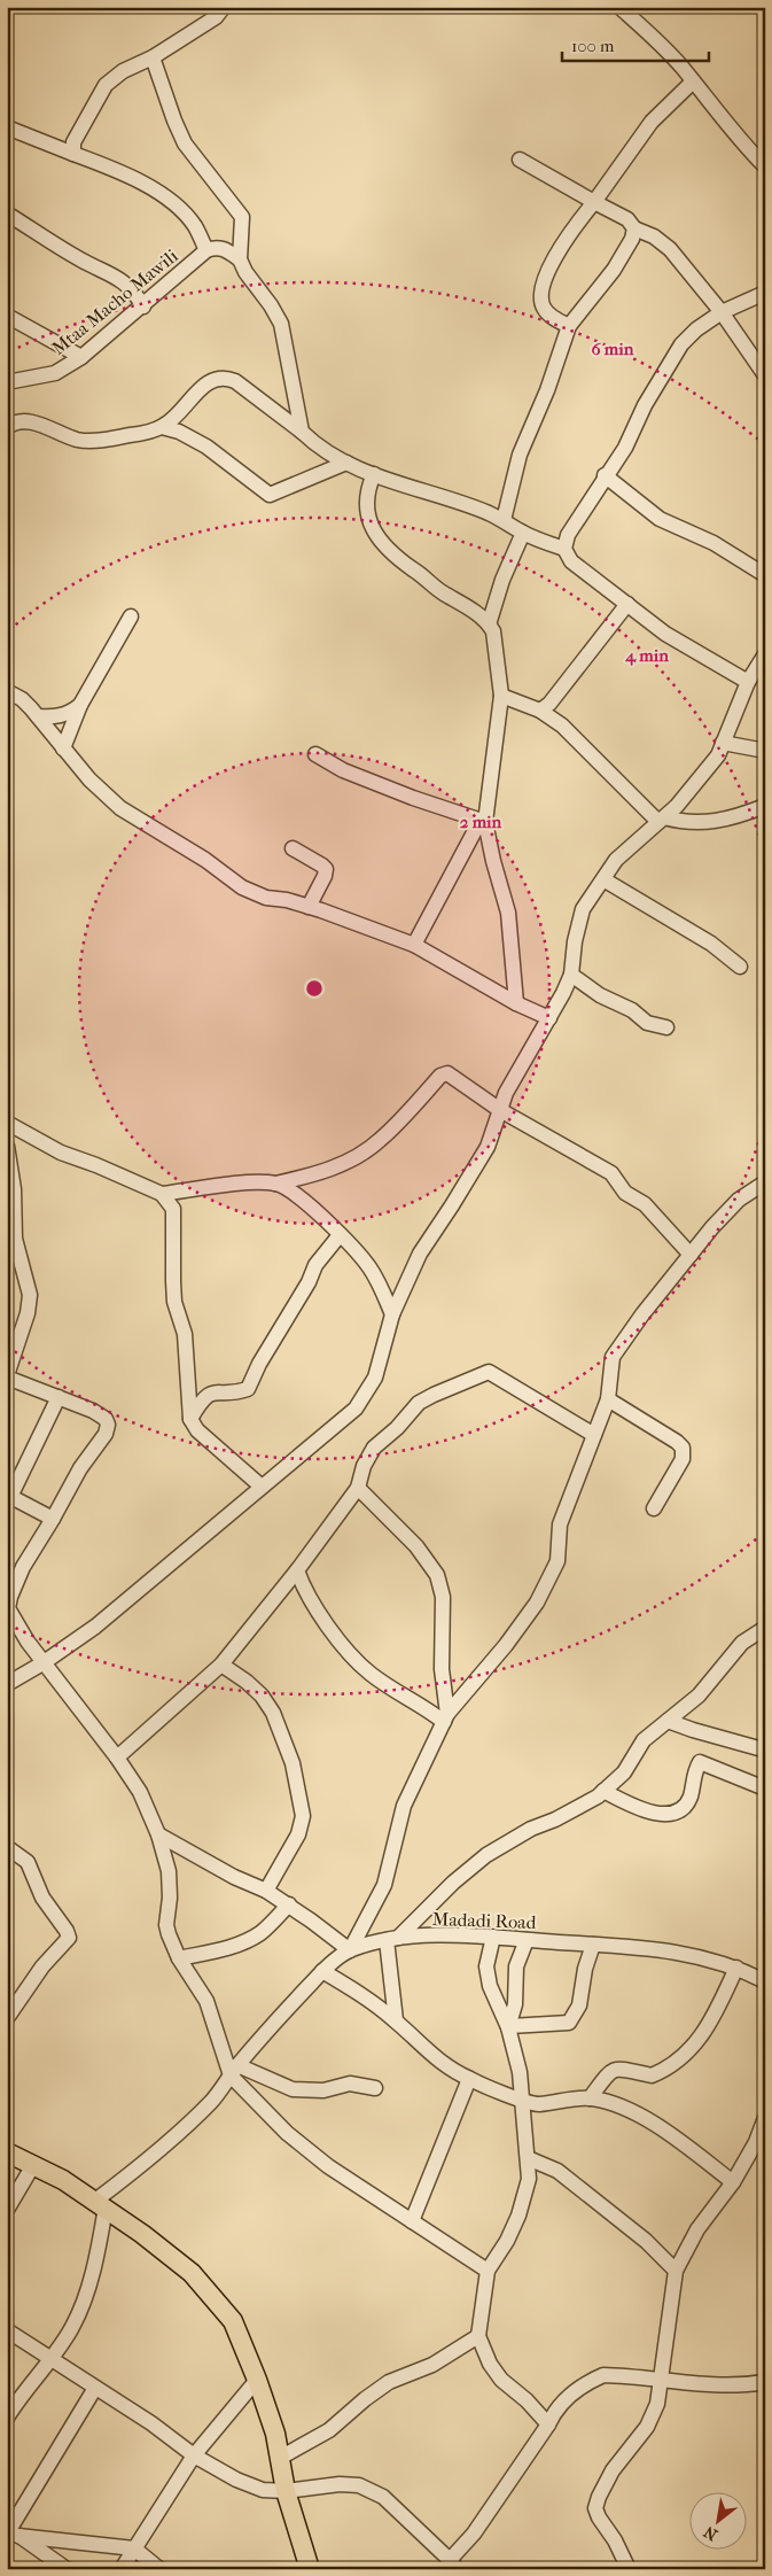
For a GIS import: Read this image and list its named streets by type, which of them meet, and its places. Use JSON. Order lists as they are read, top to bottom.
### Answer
{
  "streets": {
    "street": ["Mtaa Macho Mawili", "Madadi Road"]
  },
  "scale_bar": "100 m",
  "north": "bottom left",
  "rings": ["6 min", "4 min", "2 min"]
}
